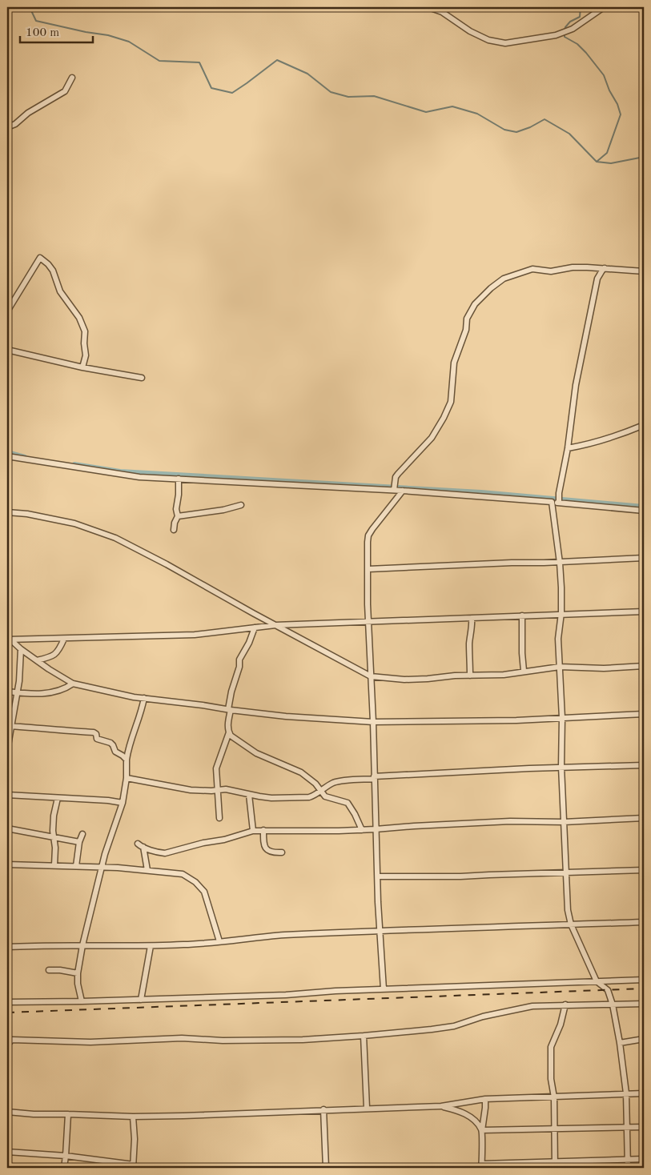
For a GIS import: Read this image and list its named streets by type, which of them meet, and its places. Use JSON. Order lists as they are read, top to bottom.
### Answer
{
  "scale_bar": "100 m"
}
